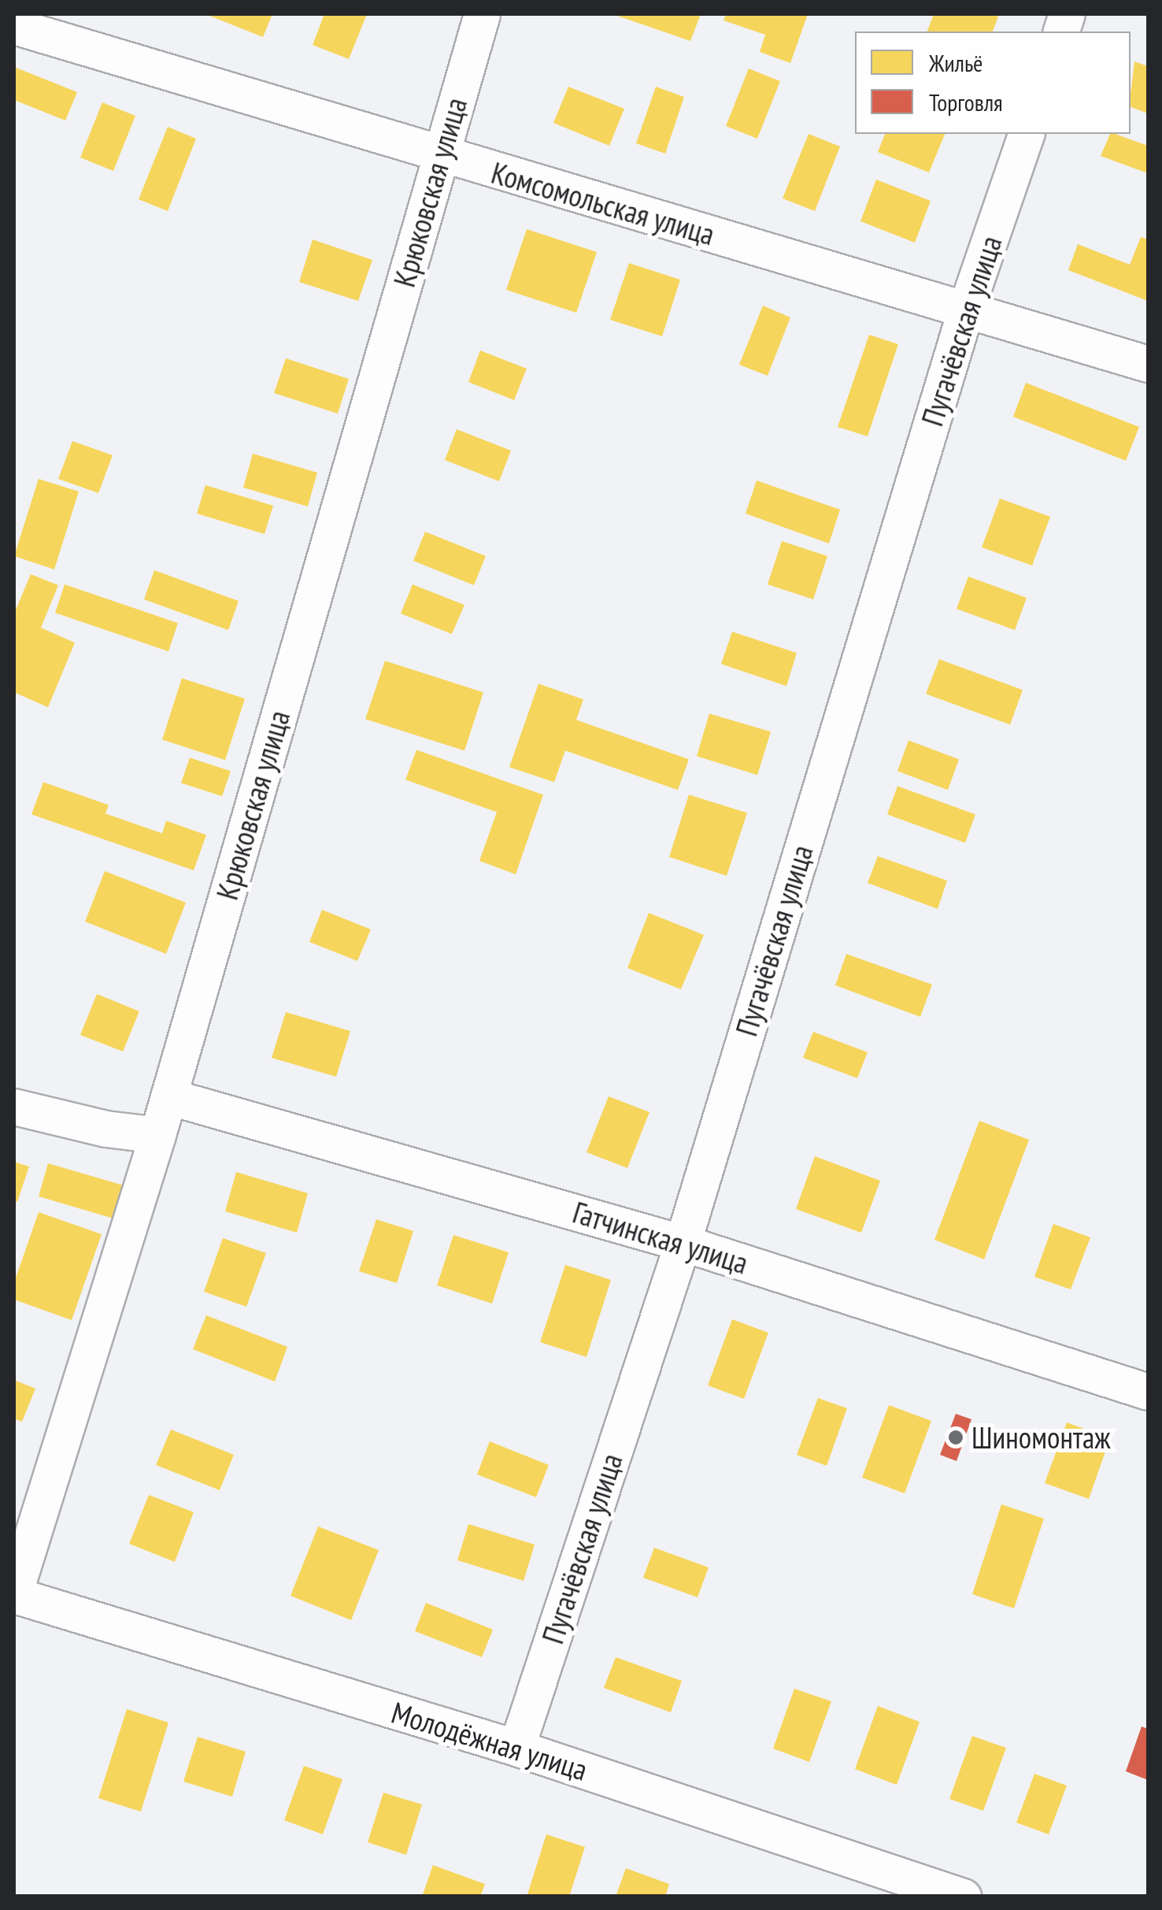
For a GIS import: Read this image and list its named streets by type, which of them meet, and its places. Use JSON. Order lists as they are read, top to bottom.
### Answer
{
  "streets": {
    "street": [
      "Крюковская улица",
      "Комсомольская улица",
      "Пугачёвская улица",
      "Гатчинская улица",
      "Молодёжная улица"
    ]
  },
  "crossings": [
    ["Крюковская улица", "Комсомольская улица"],
    ["Крюковская улица", "Гатчинская улица"],
    ["Крюковская улица", "Молодёжная улица"],
    ["Комсомольская улица", "Пугачёвская улица"],
    ["Пугачёвская улица", "Гатчинская улица"],
    ["Пугачёвская улица", "Молодёжная улица"]
  ],
  "places": ["Шиномонтаж"],
  "legend": ["Жильё", "Торговля"]
}
